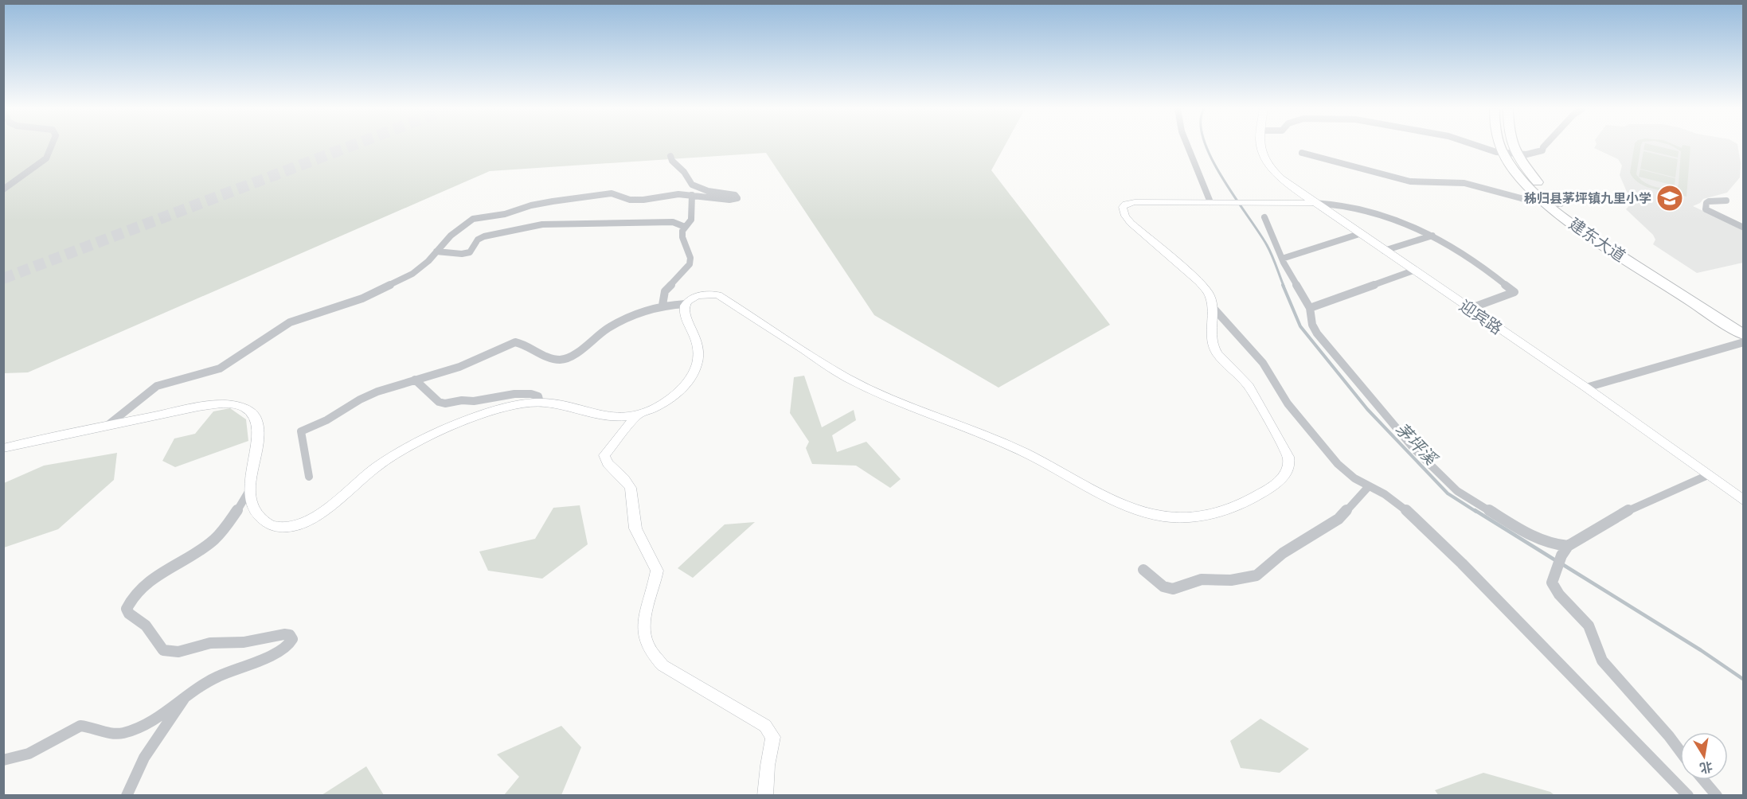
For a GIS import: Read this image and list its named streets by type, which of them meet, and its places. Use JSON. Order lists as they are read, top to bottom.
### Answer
{
  "streets": {
    "highway": ["建东大道"],
    "street": ["迎宾路"]
  },
  "water": ["茅坪溪"],
  "places": {
    "school or university": ["秭归县茅坪镇九里小学"]
  },
  "north": "bottom"
}
